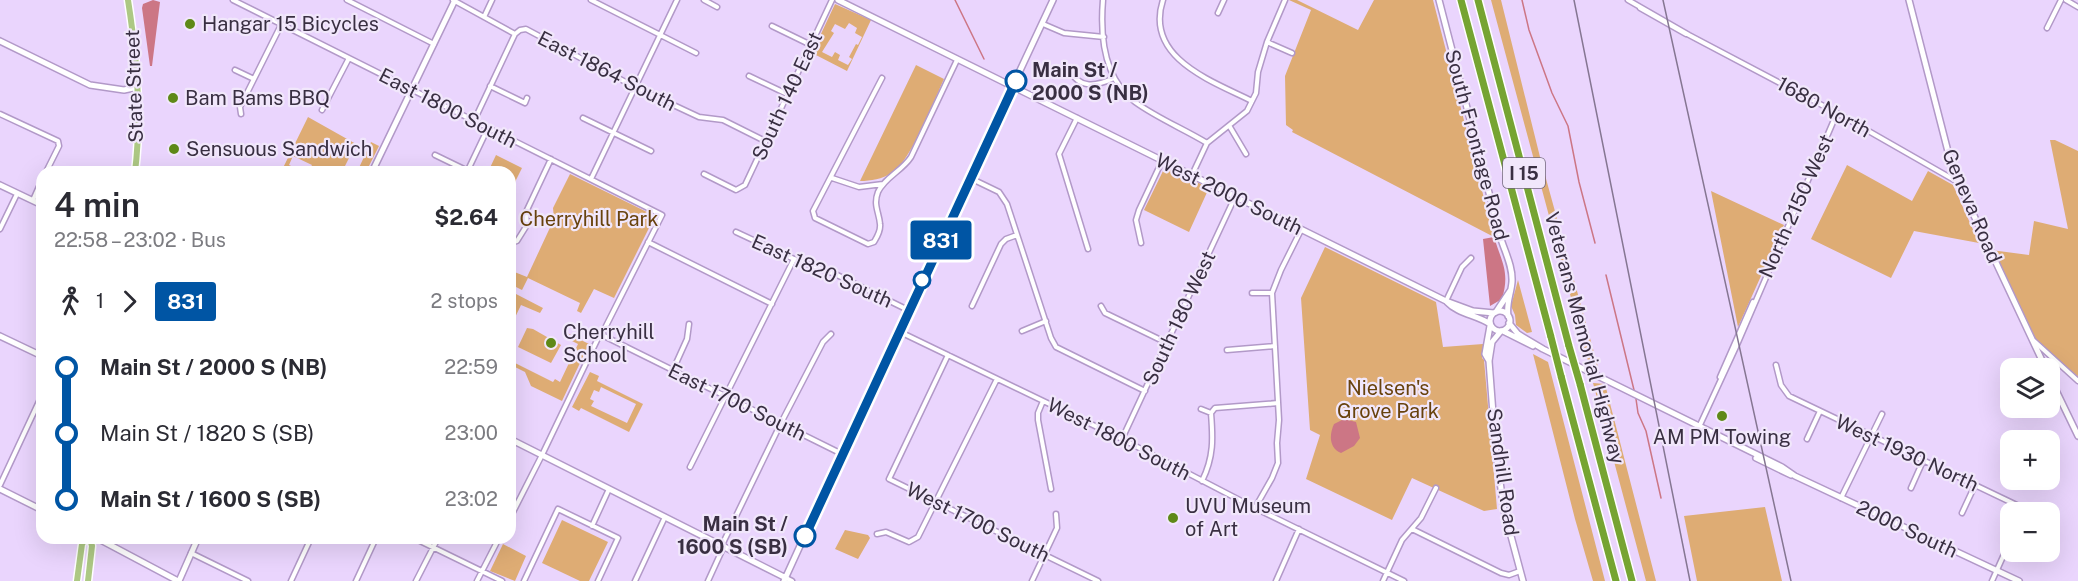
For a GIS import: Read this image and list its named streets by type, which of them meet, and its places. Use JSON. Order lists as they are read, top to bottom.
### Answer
{
  "streets": {
    "highway": ["I 15", "Veterans Memorial Highway"],
    "main road": ["State Street"],
    "street": [
      "East 1864 South",
      "South 140 East",
      "1680 North",
      "East 1800 South",
      "South Frontage Road",
      "West 2000 South",
      "North 2150 West",
      "Geneva Road",
      "East 1820 South",
      "South 180 West",
      "East 1700 South",
      "West 1800 South",
      "West 1930 North",
      "Sandhill Road",
      "West 1700 South",
      "2000 South"
    ]
  },
  "crossings": [
    ["East 1864 South", "South 140 East"],
    ["1680 North", "North 2150 West"],
    ["1680 North", "Geneva Road"],
    ["South Frontage Road", "West 2000 South"],
    ["South Frontage Road", "Sandhill Road"],
    ["West 2000 South", "South 180 West"],
    ["West 2000 South", "Sandhill Road"],
    ["North 2150 West", "2000 South"],
    ["South 180 West", "West 1800 South"],
    ["West 1800 South", "West 1700 South"]
  ],
  "parks": ["Cherryhill Park", "Nielsen's Grove Park"],
  "places": [
    "Hangar 15 Bicycles",
    "Main St / 2000 S (NB)",
    "Bam Bams BBQ",
    "Sensuous Sandwich",
    "Cherryhill School",
    "AM PM Towing",
    "UVU Museum of Art",
    "Main St / 1600 S (SB)"
  ],
  "lines": ["bus line 831"],
  "page": {
    "on_map": "831",
    "heading": ["4 min", "22:58 – 23:02 · Bus", "$2.64"],
    "legs": ["1", "831", "2 stops"],
    "list": [
      {
        "name": "Main St / 2000 S (NB)",
        "value": "22:59"
      },
      {
        "name": "Main St / 1820 S (SB)",
        "value": "23:00"
      },
      {
        "name": "Main St / 1600 S (SB)",
        "value": "23:02"
      }
    ],
    "map_buttons": ["+", "−"]
  }
}
